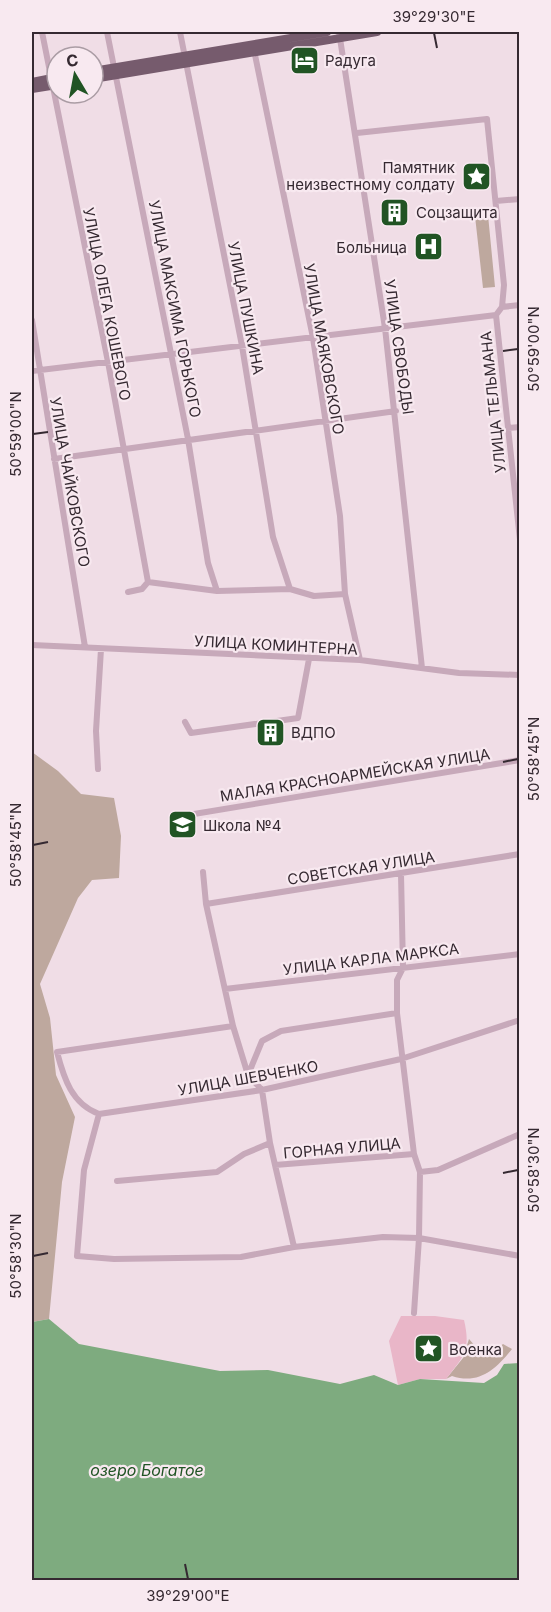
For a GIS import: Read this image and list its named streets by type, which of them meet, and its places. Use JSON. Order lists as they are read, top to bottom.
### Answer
{
  "streets": {
    "street": [
      "УЛИЦА ОЛЕГА КОШЕВОГО",
      "УЛИЦА ПУШКИНА",
      "УЛИЦА МАКСИМА ГОРЬКОГО",
      "УЛИЦА СВОБОДЫ",
      "УЛИЦА МАЯКОВСКОГО",
      "УЛИЦА ТЕЛЬМАНА",
      "УЛИЦА ЧАЙКОВСКОГО",
      "УЛИЦА КОМИНТЕРНА",
      "МАЛАЯ КРАСНОАРМЕЙСКАЯ УЛИЦА",
      "СОВЕТСКАЯ УЛИЦА",
      "УЛИЦА КАРЛА МАРКСА",
      "УЛИЦА ШЕВЧЕНКО",
      "ГОРНАЯ УЛИЦА"
    ]
  },
  "crossings": [
    ["УЛИЦА СВОБОДЫ", "УЛИЦА КОМИНТЕРНА"],
    ["УЛИЦА МАЯКОВСКОГО", "УЛИЦА КОМИНТЕРНА"],
    ["УЛИЦА ЧАЙКОВСКОГО", "УЛИЦА КОМИНТЕРНА"],
    ["УЛИЦА ШЕВЧЕНКО", "ГОРНАЯ УЛИЦА"]
  ],
  "water": ["озеро Богатое"],
  "places": {
    "hotel": ["Радуга"],
    "place": ["Памятник неизвестному солдату", "Военка"],
    "building": ["Соцзащита", "ВДПО"],
    "hospital": ["Больница"],
    "school or university": ["Школа №4"]
  },
  "north": "top",
  "coordinates": [
    "39°29'30\"E",
    "50°59'00\"N",
    "50°58'45\"N",
    "50°58'30\"N",
    "39°29'00\"E"
  ]
}
